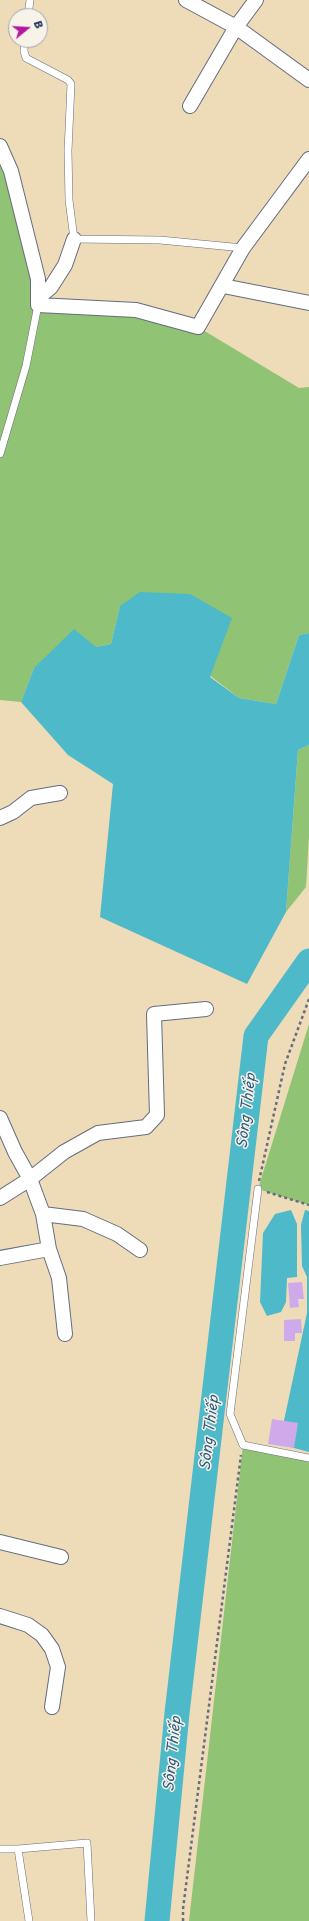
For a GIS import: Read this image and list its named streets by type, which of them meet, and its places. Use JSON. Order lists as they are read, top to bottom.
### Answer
{
  "water": ["Sông Thiếp"],
  "north": "right"
}
